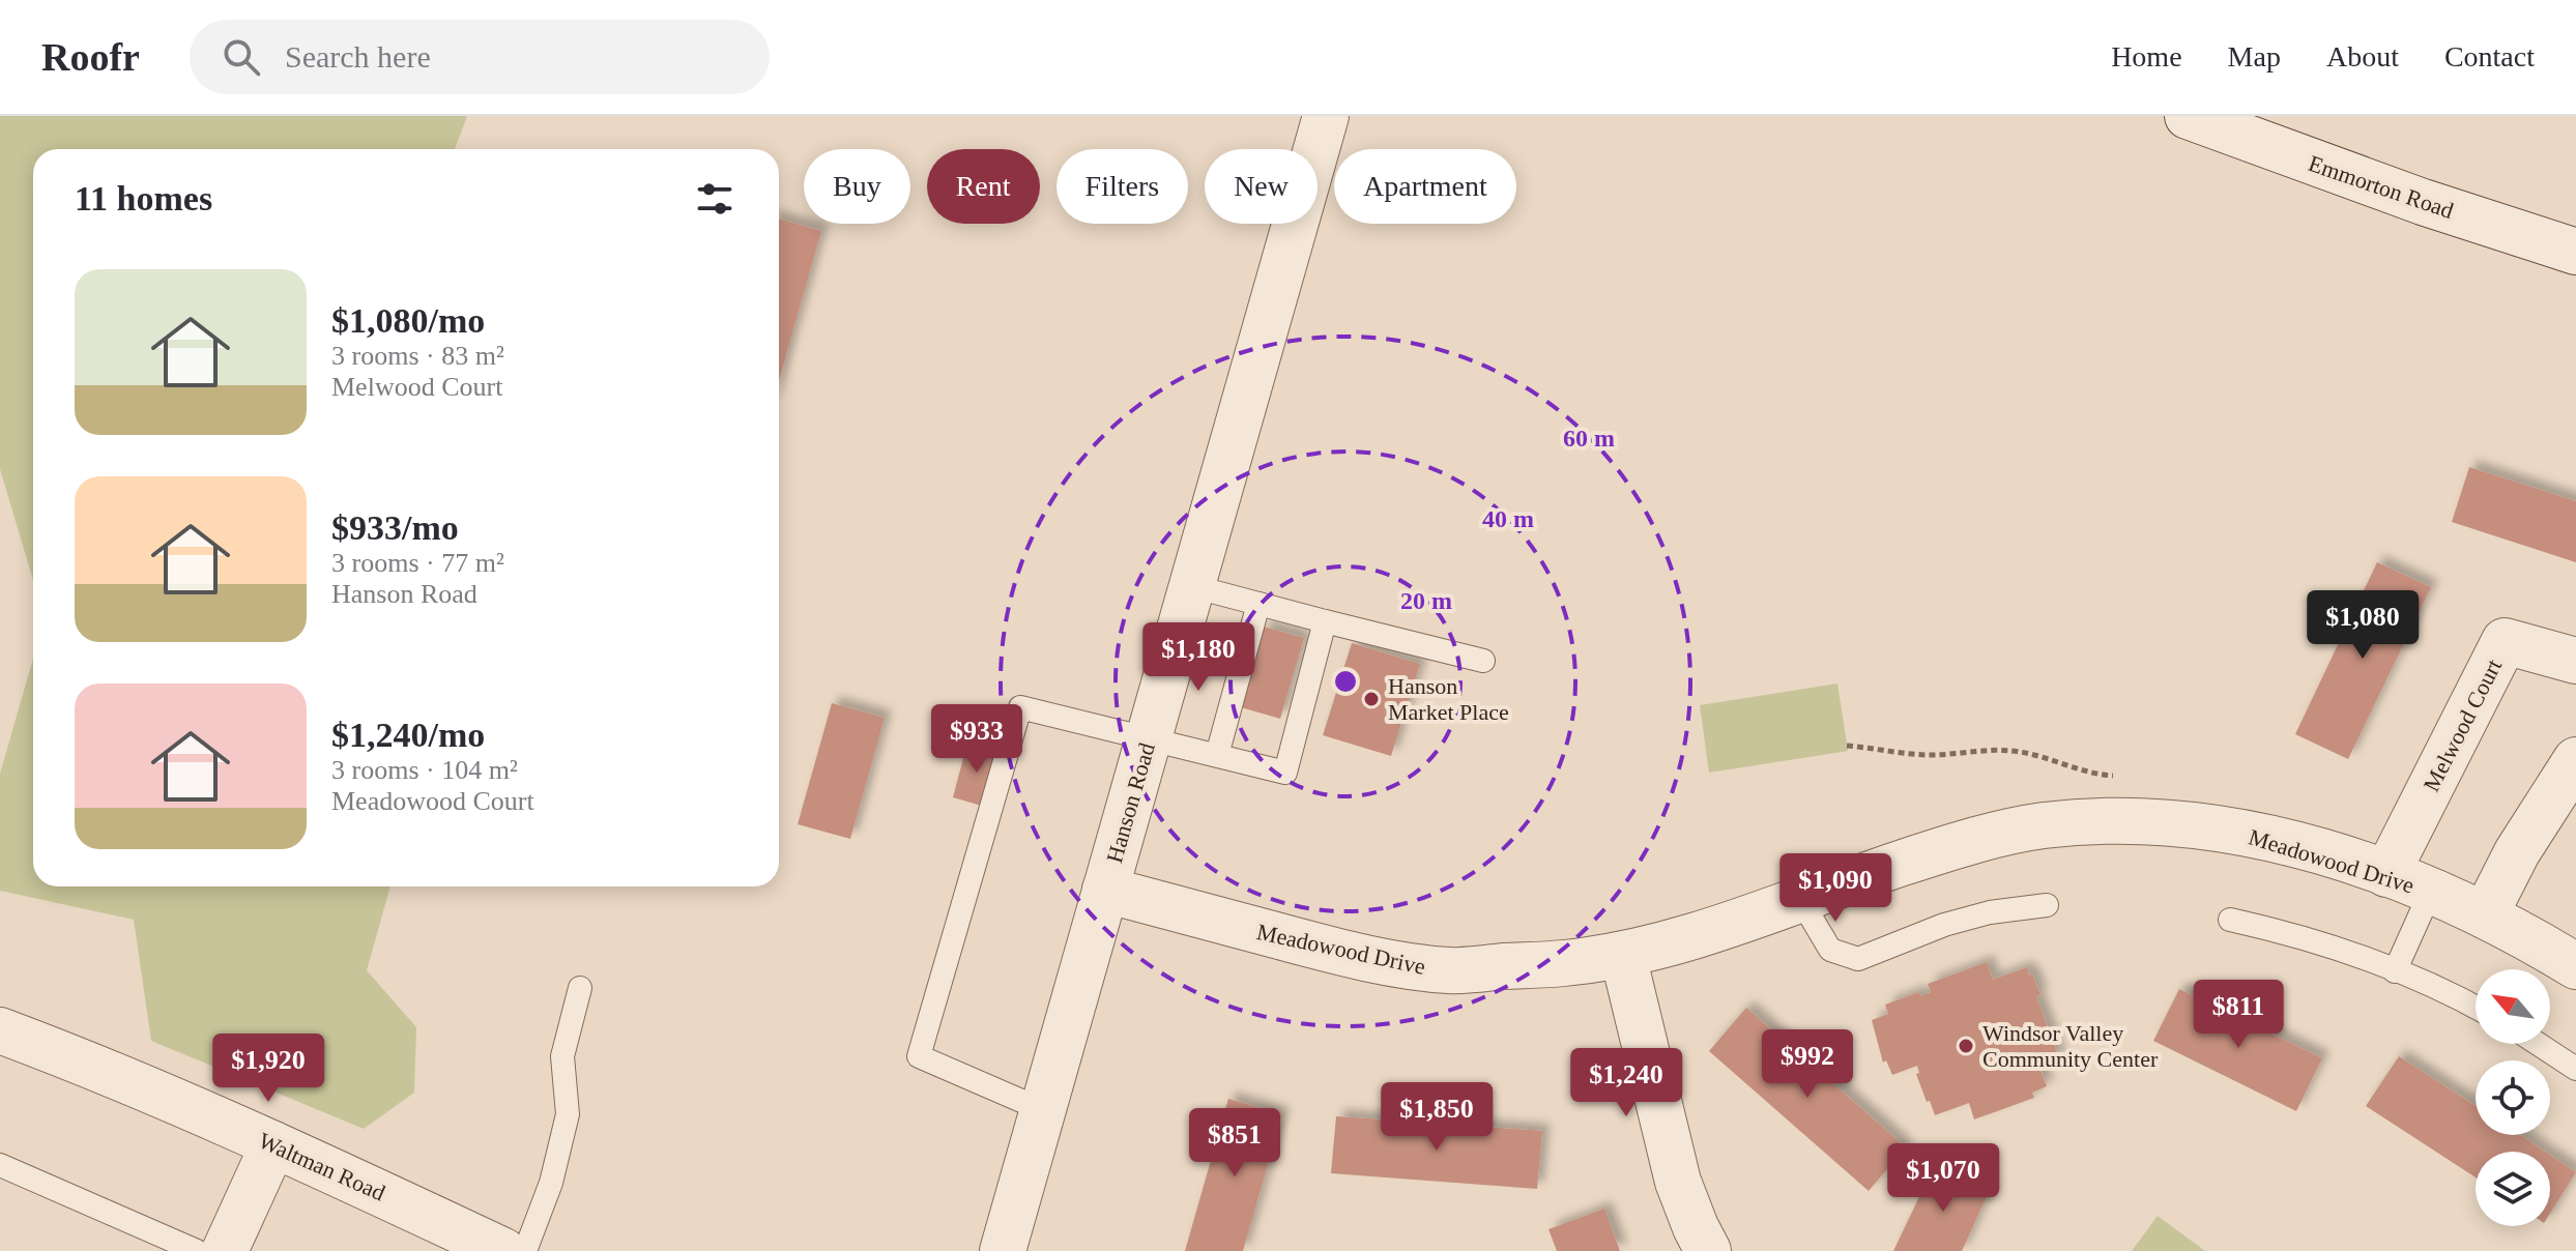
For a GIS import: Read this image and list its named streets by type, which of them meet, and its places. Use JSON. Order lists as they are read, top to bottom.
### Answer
{
  "streets": {
    "street": [
      "Emmorton Road",
      "Melwood Court",
      "Hanson Road",
      "Meadowood Drive",
      "Waltman Road"
    ]
  },
  "crossings": [
    ["Melwood Court", "Meadowood Drive"],
    ["Hanson Road", "Meadowood Drive"]
  ],
  "places": ["Hanson Market Place", "Windsor Valley Community Center"],
  "north": "top left",
  "page": {
    "header": "Roofr",
    "search": "Search here",
    "nav": [
      "Home",
      "Map",
      "About",
      "Contact"
    ],
    "chip": [
      "Buy",
      "Rent",
      "Filters",
      "New",
      "Apartment"
    ],
    "heading": "11 homes",
    "list": [
      {
        "name": "$1,080/mo",
        "note": "3 rooms · 83 m² · Melwood Court"
      },
      {
        "name": "$933/mo",
        "note": "3 rooms · 77 m² · Hanson Road"
      },
      {
        "name": "$1,240/mo",
        "note": "3 rooms · 104 m² · Meadowood Court"
      }
    ],
    "price": [
      "$1,080",
      "$1,180",
      "$933",
      "$1,090",
      "$811",
      "$992",
      "$1,920",
      "$1,240",
      "$1,850",
      "$851",
      "$1,070"
    ]
  },
  "rings": ["60 m", "40 m", "20 m"]
}
